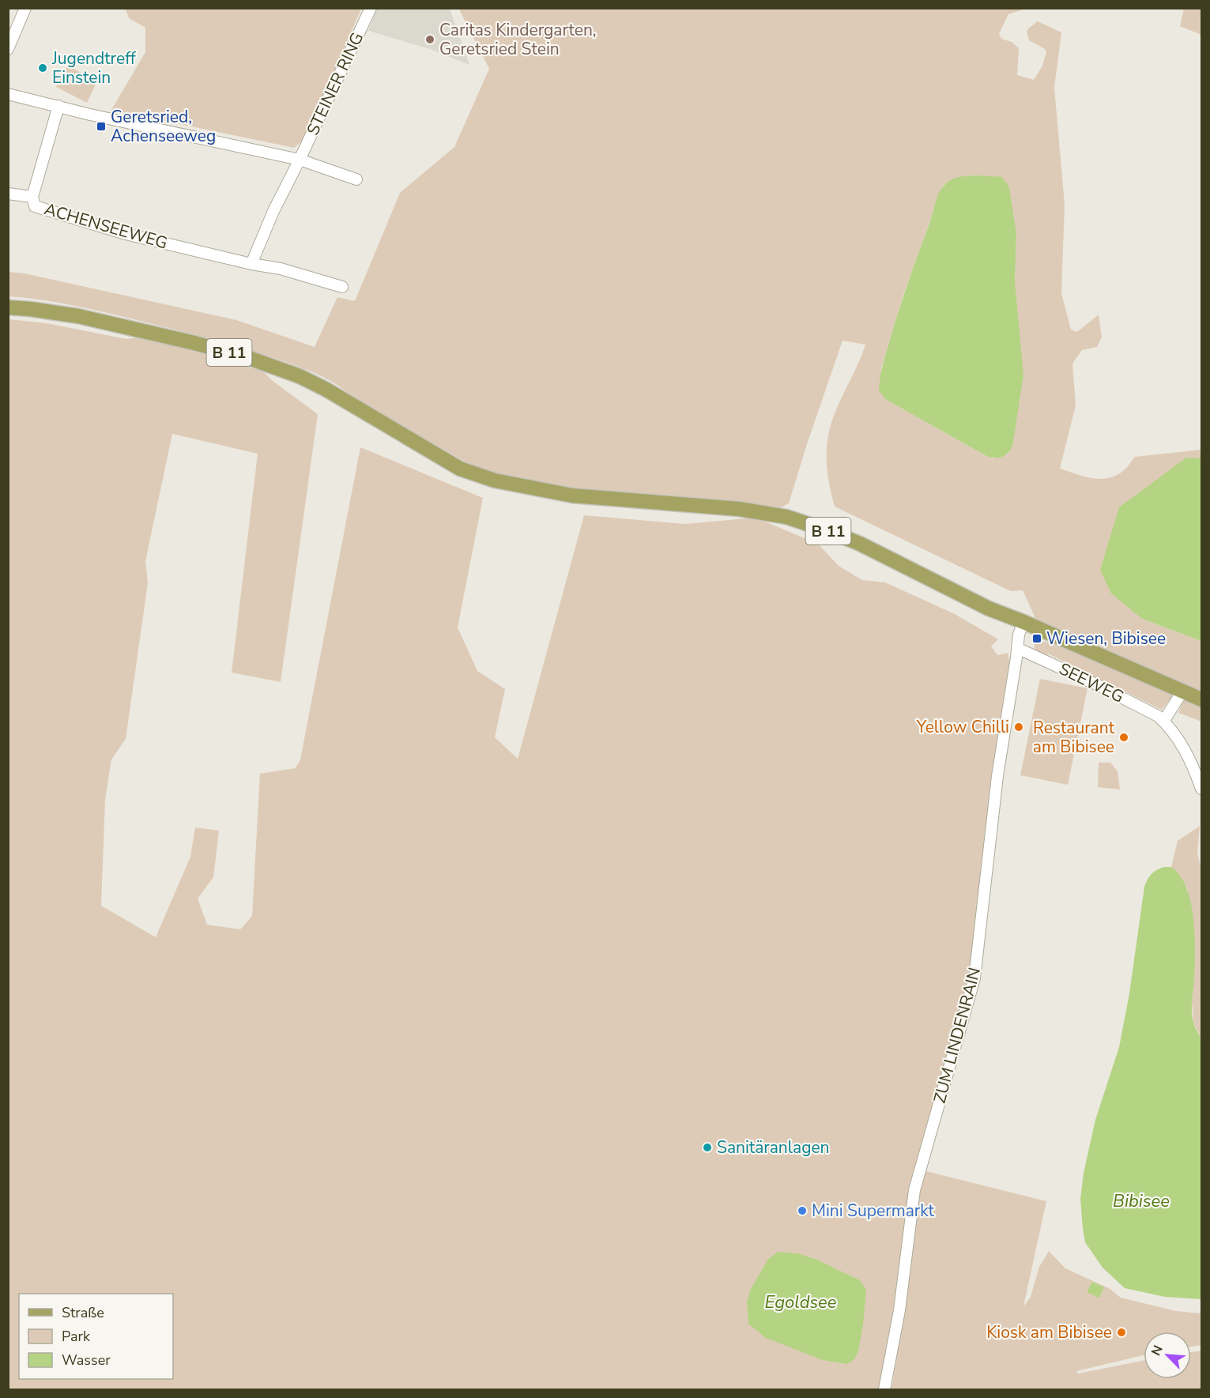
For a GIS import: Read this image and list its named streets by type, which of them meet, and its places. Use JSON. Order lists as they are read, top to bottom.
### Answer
{
  "streets": {
    "main road": ["B 11"],
    "street": [
      "STEINER RING",
      "ACHENSEEWEG",
      "SEEWEG",
      "ZUM LINDENRAIN"
    ]
  },
  "crossings": [
    ["B 11", "ZUM LINDENRAIN"],
    ["SEEWEG", "ZUM LINDENRAIN"]
  ],
  "water": ["Bibisee", "Egoldsee"],
  "places": {
    "other": [
      "Caritas Kindergarten, Geretsried Stein",
      "Jugendtreff Einstein",
      "Yellow Chilli",
      "Restaurant am Bibisee",
      "Sanitäranlagen",
      "Mini Supermarkt",
      "Kiosk am Bibisee"
    ],
    "transit": ["Geretsried, Achenseeweg", "Wiesen, Bibisee"]
  },
  "legend": ["Straße", "Park", "Wasser"],
  "north": "top left"
}
